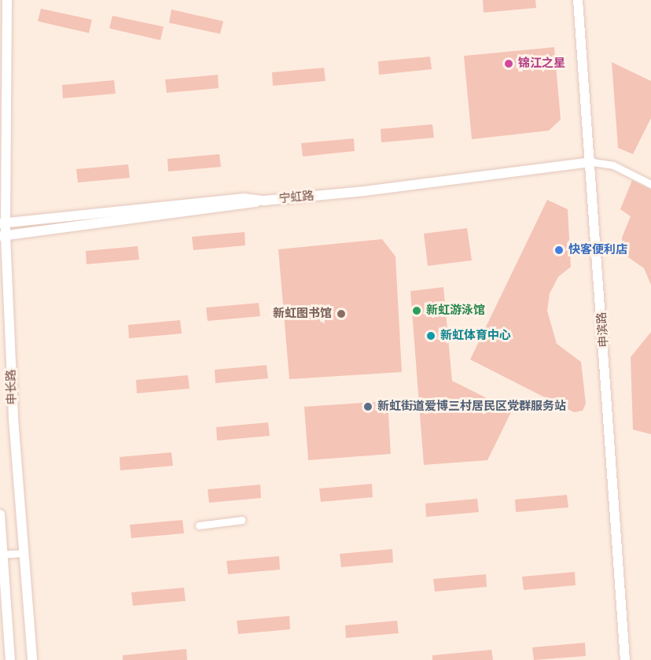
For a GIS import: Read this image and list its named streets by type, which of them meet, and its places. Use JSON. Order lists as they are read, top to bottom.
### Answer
{
  "streets": {
    "main road": ["宁虹路", "申滨路", "申长路"]
  },
  "crossings": [
    ["宁虹路", "申滨路"],
    ["宁虹路", "申长路"]
  ],
  "places": [
    "锦江之星",
    "快客便利店",
    "新虹游泳馆",
    "新虹图书馆",
    "新虹体育中心",
    "新虹街道爱博三村居民区党群服务站"
  ]
}
